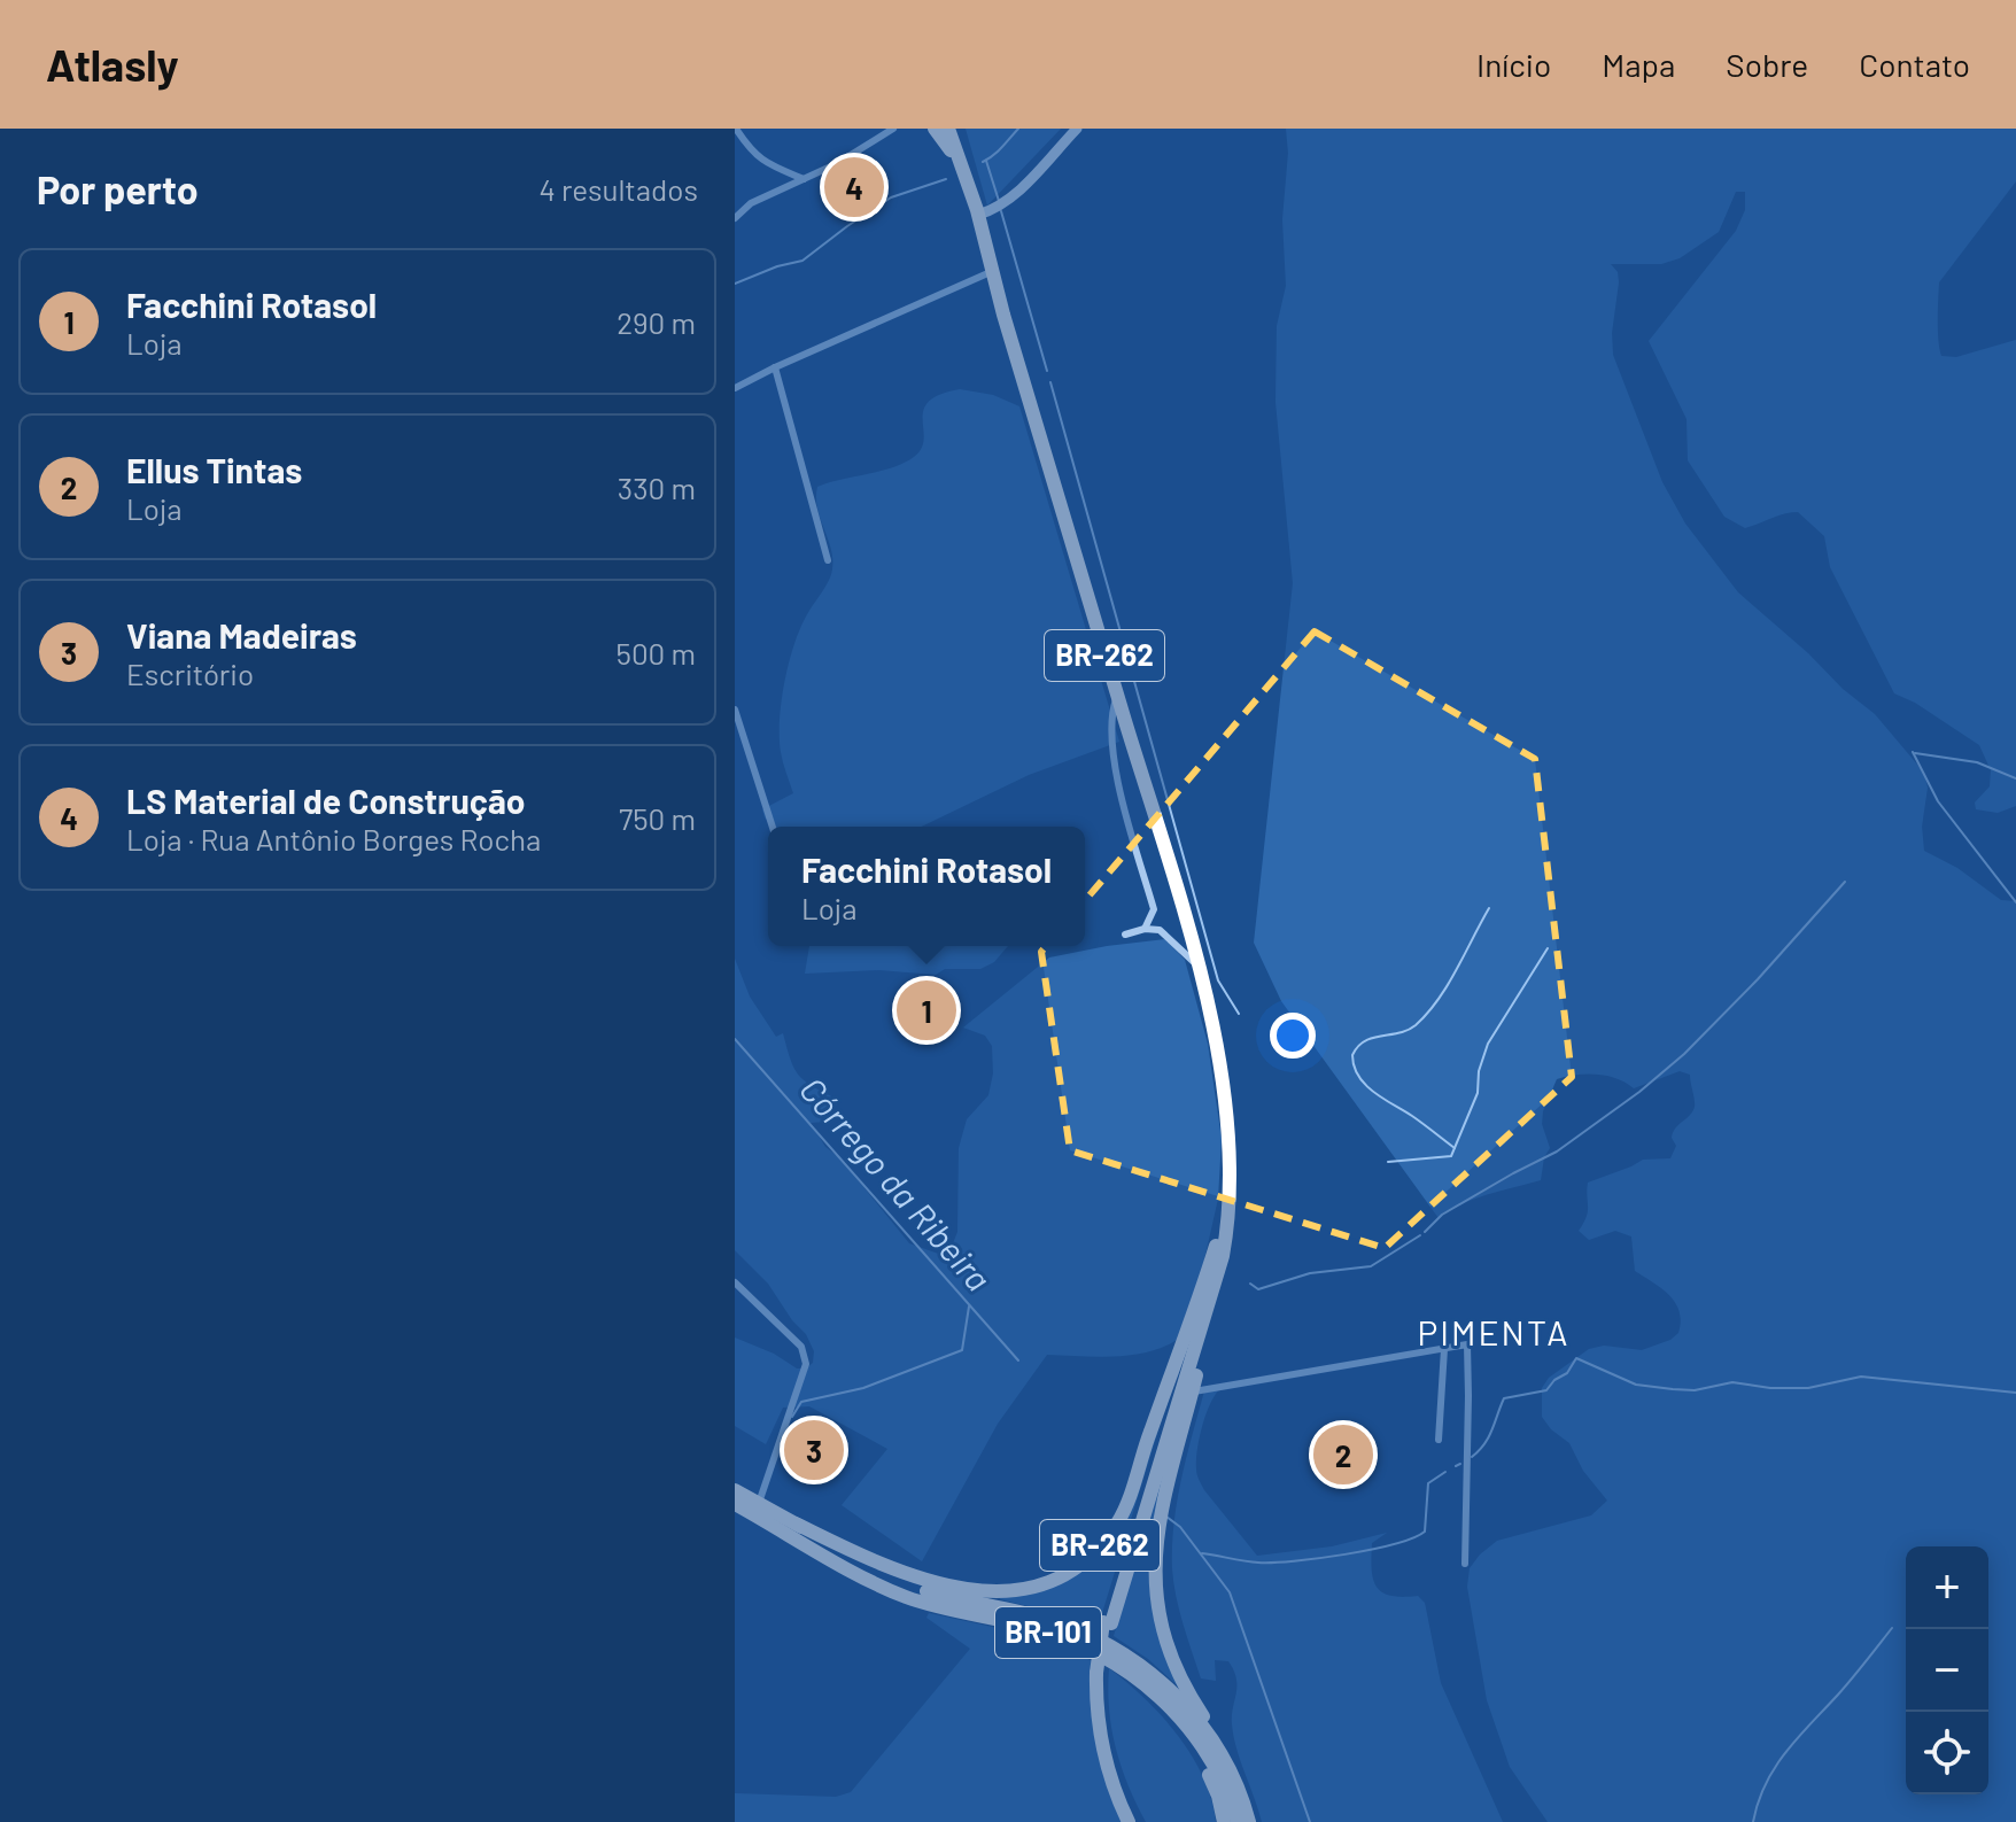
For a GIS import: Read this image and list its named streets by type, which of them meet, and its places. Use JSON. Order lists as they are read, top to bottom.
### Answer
{
  "streets": {
    "highway": ["BR-262", "BR-101"]
  },
  "crossings": [
    ["BR-262", "BR-101"]
  ],
  "districts": ["PIMENTA"],
  "water": ["Córrego da Ribeira"],
  "page": {
    "header": "Atlasly",
    "nav": [
      "Início",
      "Mapa",
      "Sobre",
      "Contato"
    ],
    "heading": ["Por perto", "4 resultados"],
    "pins": [
      "4",
      "1",
      "3",
      "2"
    ],
    "list": [
      {
        "mark": "1",
        "name": "Facchini Rotasol",
        "note": "Loja",
        "value": "290 m"
      },
      {
        "mark": "2",
        "name": "Ellus Tintas",
        "note": "Loja",
        "value": "330 m"
      },
      {
        "mark": "3",
        "name": "Viana Madeiras",
        "note": "Escritório",
        "value": "500 m"
      },
      {
        "mark": "4",
        "name": "LS Material de Construção",
        "note": "Loja · Rua Antônio Borges Rocha",
        "value": "750 m"
      }
    ],
    "popup": ["Facchini Rotasol", "Loja"],
    "map_buttons": ["+", "−"]
  }
}
